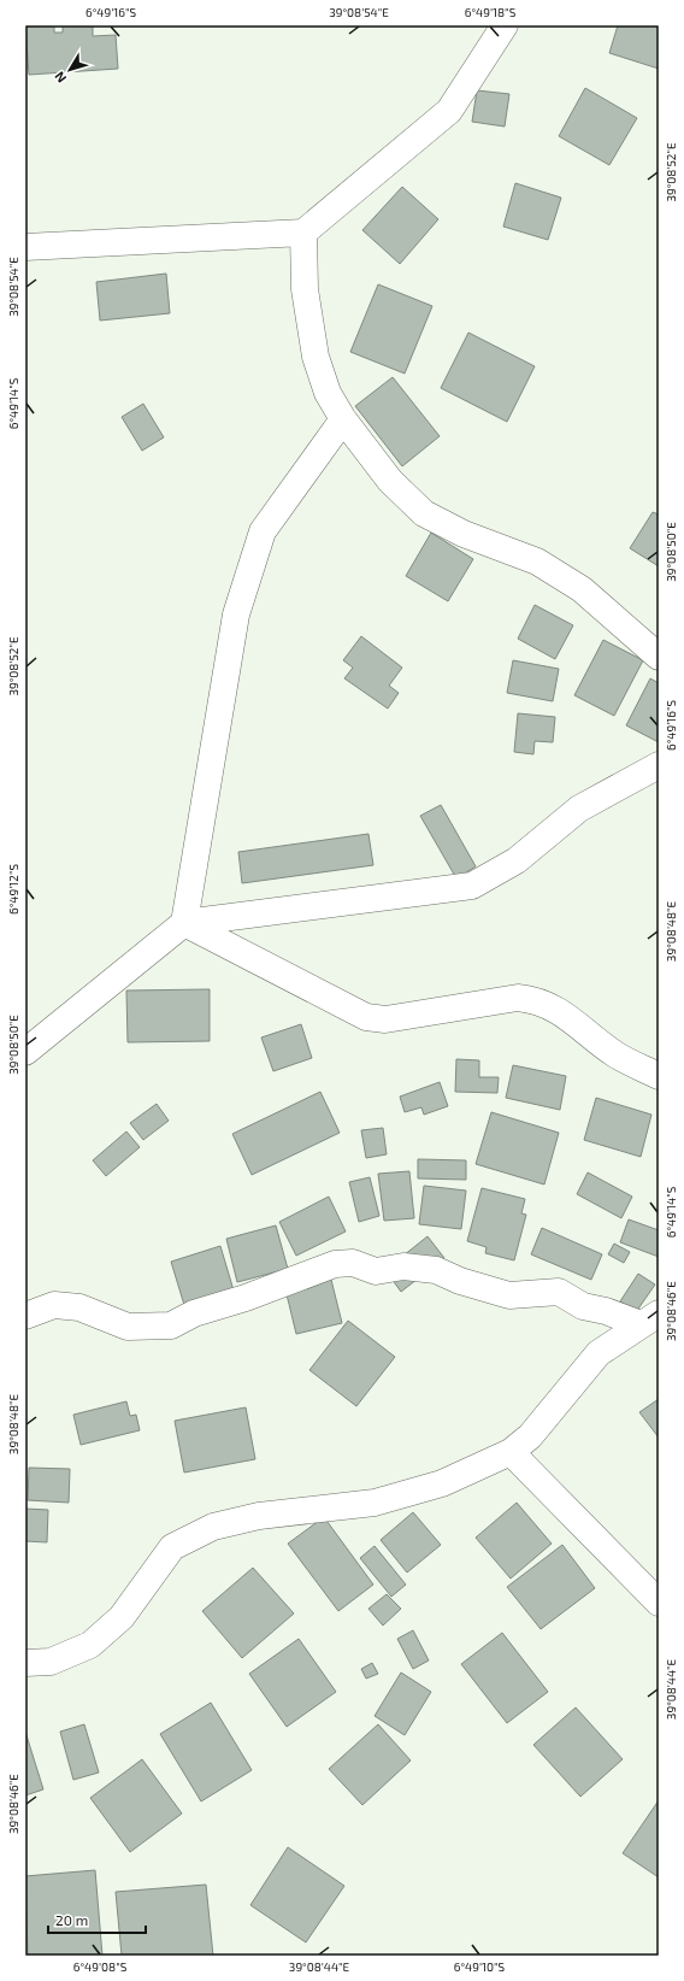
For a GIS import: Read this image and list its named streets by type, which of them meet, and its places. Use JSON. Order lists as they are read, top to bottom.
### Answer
{
  "scale_bar": "20 m",
  "north": "bottom left",
  "coordinates": [
    "6°49'16\"S",
    "39°08'54\"E",
    "6°49'18\"S",
    "39°08'52\"E",
    "6°49'14\"S",
    "39°08'50\"E",
    "6°49'12\"S",
    "39°08'48\"E",
    "39°08'46\"E",
    "39°08'44\"E",
    "6°49'08\"S",
    "6°49'10\"S"
  ]
}
